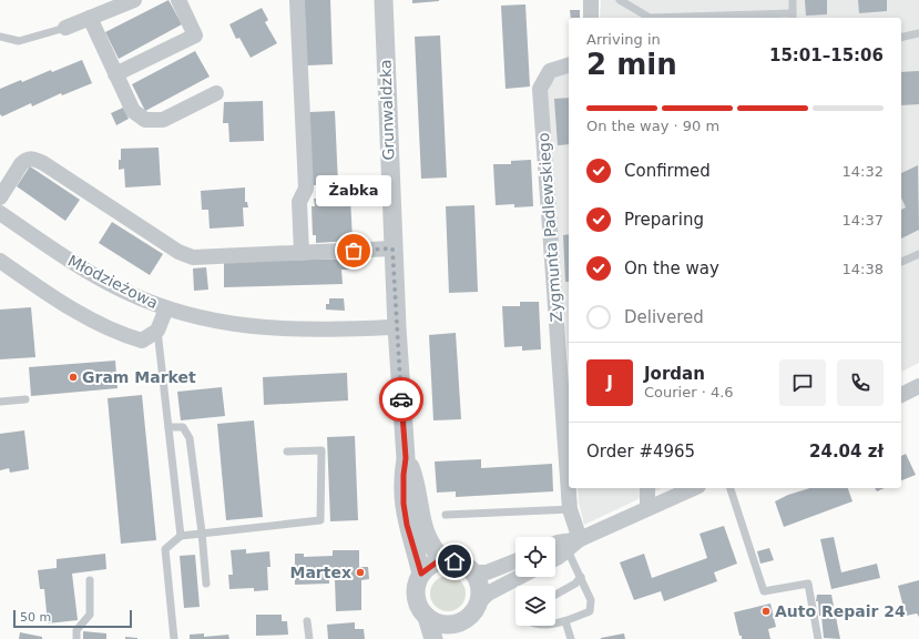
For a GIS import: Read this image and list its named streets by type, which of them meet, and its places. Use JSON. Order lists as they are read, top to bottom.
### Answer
{
  "streets": {
    "street": ["Grunwaldzka", "Zygmunta Padlewskiego", "Młodzieżowa"]
  },
  "crossings": [
    ["Grunwaldzka", "Młodzieżowa"]
  ],
  "places": [
    "Żabka",
    "Gram Market",
    "Martex",
    "Auto Repair 24"
  ],
  "scale_bar": "50 m",
  "page": {
    "heading": ["2 min", "Arriving in", "15:01–15:06"],
    "panel": [
      "Jordan",
      "Courier · 4.6",
      "Order #4965",
      "24.04 zł"
    ],
    "bar": "On the way · 90 m",
    "list": [
      ["Confirmed", "14:32"],
      ["Preparing", "14:37"],
      ["On the way", "14:38"],
      "Delivered"
    ],
    "bubble": "Żabka",
    "round": "J",
    "scale": "50 m"
  }
}
